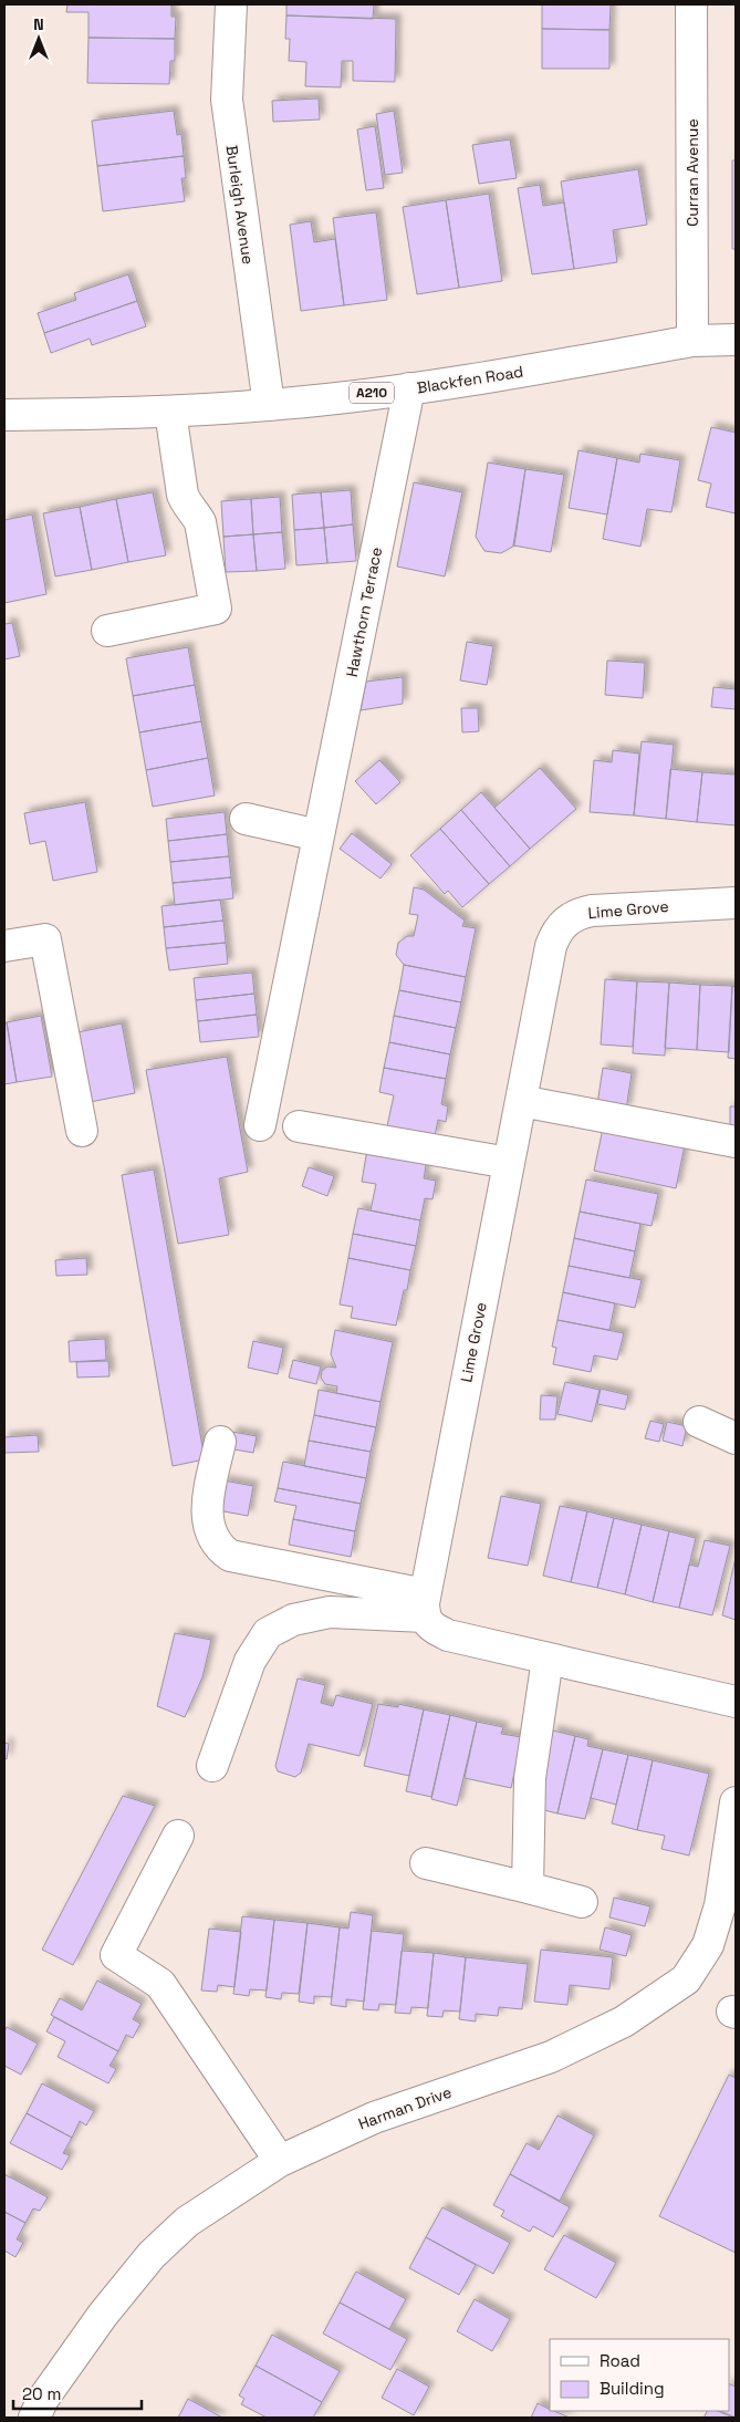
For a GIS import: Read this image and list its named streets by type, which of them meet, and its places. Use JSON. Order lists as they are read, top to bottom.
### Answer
{
  "streets": {
    "street": [
      "Curran Avenue",
      "Burleigh Avenue",
      "Blackfen Road",
      "A210",
      "Hawthorn Terrace",
      "Lime Grove",
      "Harman Drive"
    ]
  },
  "crossings": [
    ["Curran Avenue", "Blackfen Road"],
    ["Burleigh Avenue", "Blackfen Road"],
    ["Blackfen Road", "Hawthorn Terrace"]
  ],
  "legend": ["Road", "Building"],
  "scale_bar": "20 m",
  "north": "top"
}
